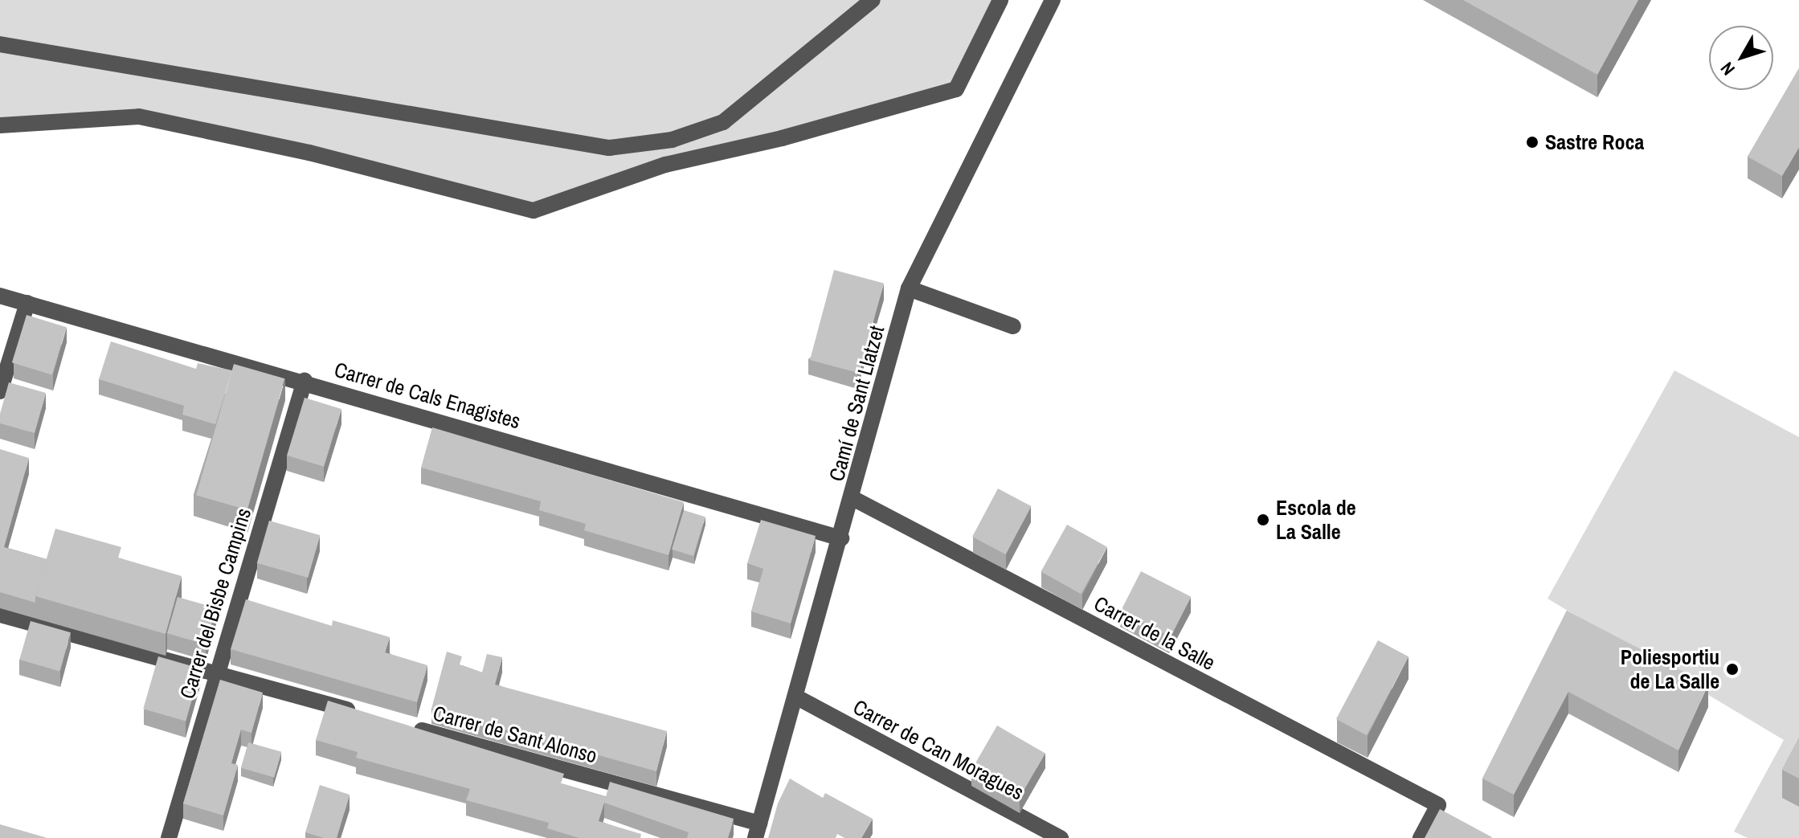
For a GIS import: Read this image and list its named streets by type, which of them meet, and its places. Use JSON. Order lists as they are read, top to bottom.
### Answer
{
  "streets": {
    "street": [
      "Carrer de Cals Enagistes",
      "Camí de Sant Llatzet",
      "Carrer del Bisbe Campins",
      "Carrer de la Salle",
      "Carrer de Sant Alonso",
      "Carrer de Can Moragues"
    ]
  },
  "crossings": [
    ["Carrer de Cals Enagistes", "Camí de Sant Llatzet"],
    ["Carrer de Cals Enagistes", "Carrer del Bisbe Campins"],
    ["Camí de Sant Llatzet", "Carrer de la Salle"],
    ["Camí de Sant Llatzet", "Carrer de Sant Alonso"],
    ["Camí de Sant Llatzet", "Carrer de Can Moragues"]
  ],
  "places": ["Sastre Roca", "Escola de La Salle", "Poliesportiu de La Salle"],
  "north": "bottom left"
}
